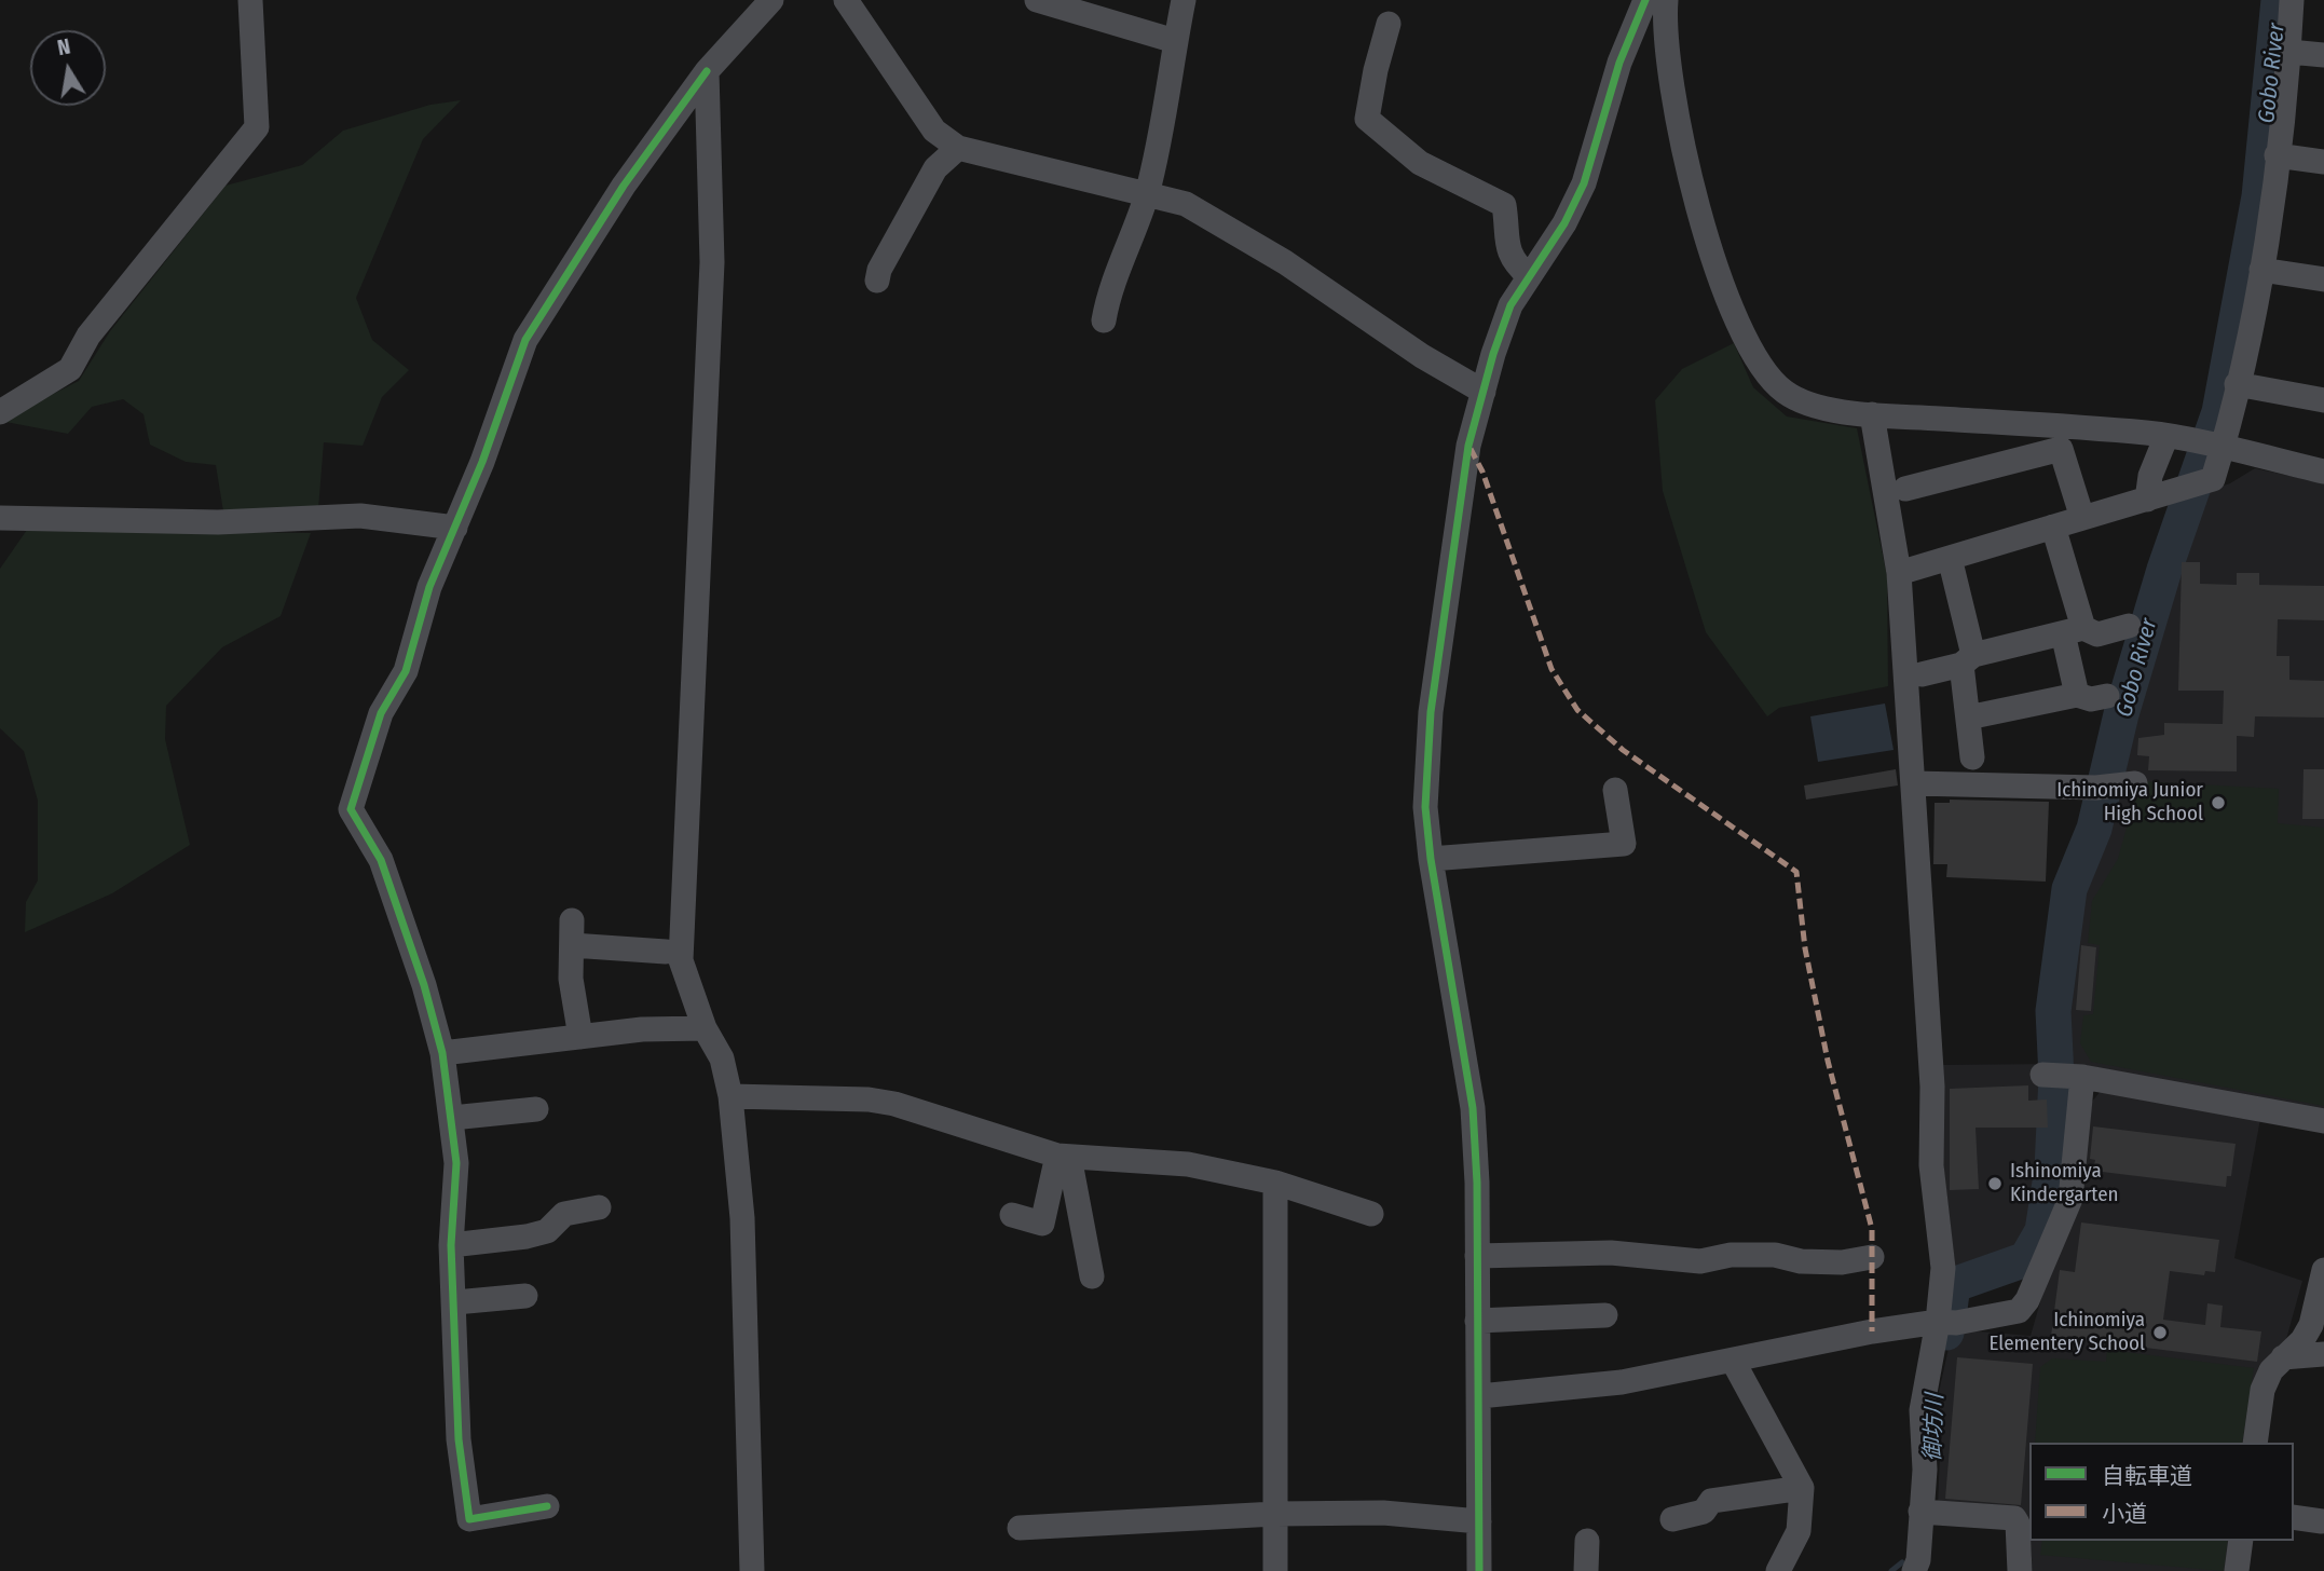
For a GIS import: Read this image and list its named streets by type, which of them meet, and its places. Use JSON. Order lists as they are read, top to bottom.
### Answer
{
  "water": ["Gobo River", "御坊川"],
  "places": ["Ichinomiya Junior High School", "Ishinomiya Kindergarten", "Ichinomiya Elementery School"],
  "legend": ["自転車道", "小道"],
  "north": "top"
}
